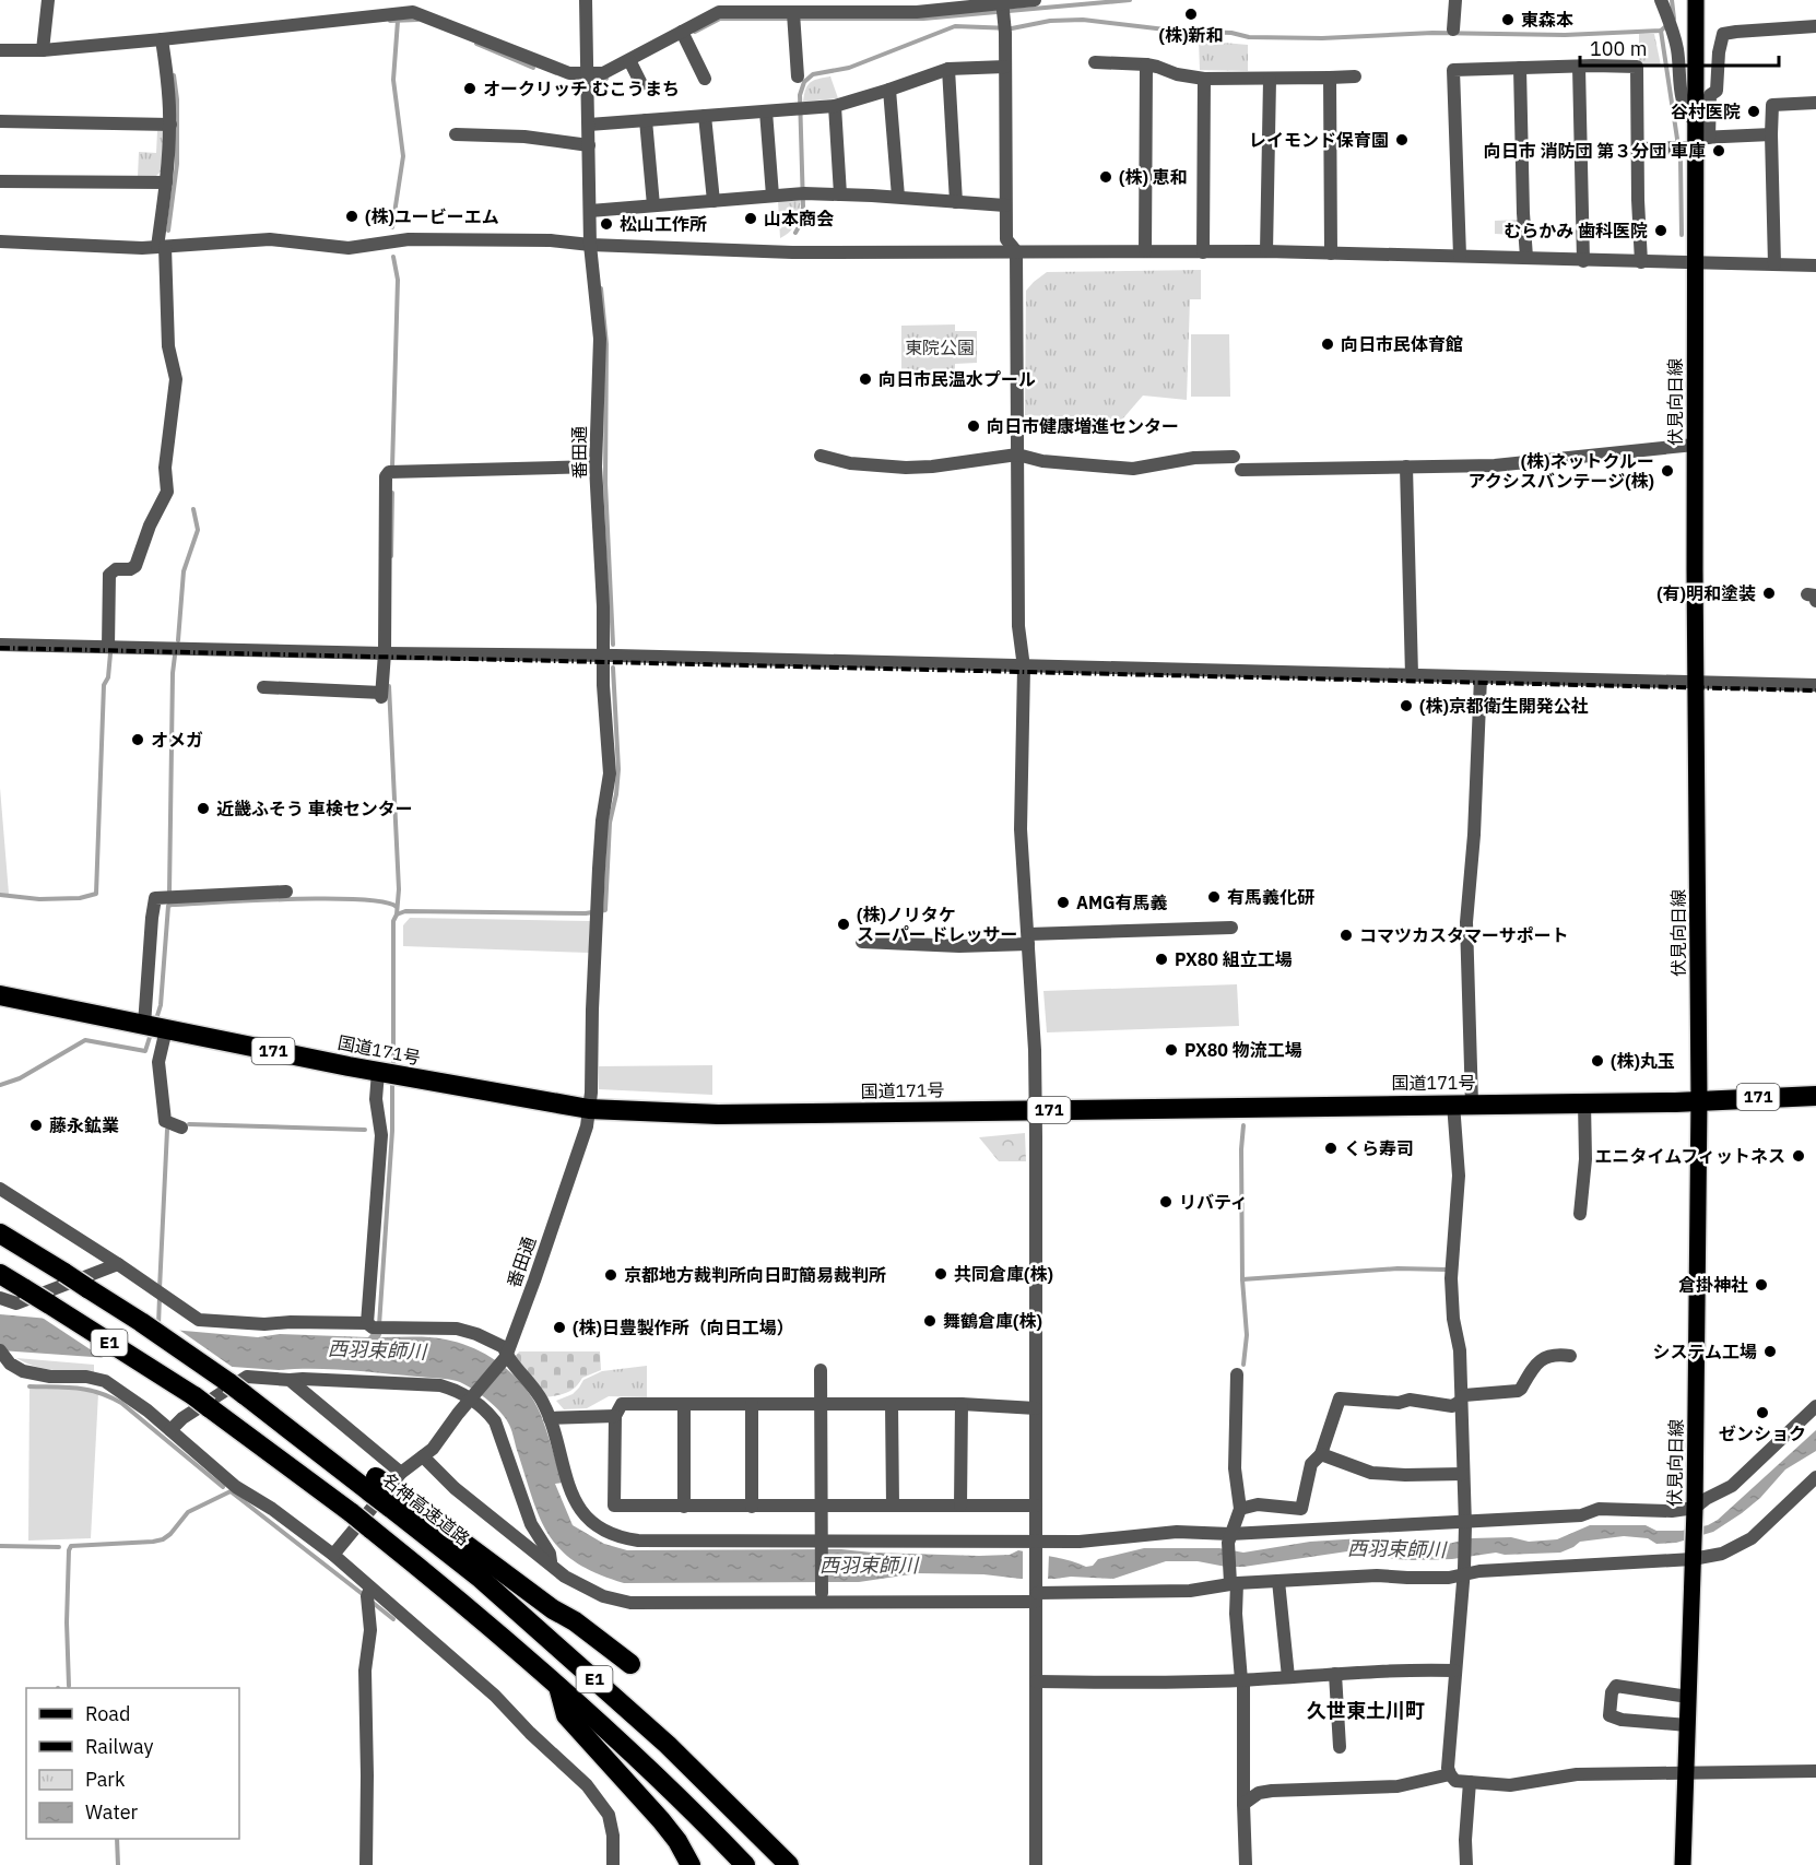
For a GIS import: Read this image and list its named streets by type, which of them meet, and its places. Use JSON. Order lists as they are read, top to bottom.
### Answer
{
  "streets": {
    "highway": [
      "国道171号",
      "171",
      "E1",
      "名神高速道路"
    ],
    "main road": ["伏見向日線"],
    "street": ["番田通"]
  },
  "crossings": [
    ["伏見向日線", "国道171号"],
    ["番田通", "国道171号"],
    ["E1", "名神高速道路"]
  ],
  "districts": ["久世東土川町"],
  "water": ["西羽束師川"],
  "parks": ["東院公園"],
  "places": [
    "(株)新和",
    "東森本",
    "オークリッチ むこうまち",
    "谷村医院",
    "レイモンド保育園",
    "向日市 消防団 第３分団 車庫",
    "(株) 恵和",
    "(株)ユービーエム",
    "山本商会",
    "松山工作所",
    "むらかみ 歯科医院",
    "向日市民体育館",
    "向日市民温水プール",
    "向日市健康増進センター",
    "(株)ネットクルー アクシスバンテージ(株)",
    "(有)明和塗装",
    "(株)京都衛生開発公社",
    "オメガ",
    "近畿ふそう 車検センター",
    "有馬義化研",
    "AMG有馬義",
    "(株)ノリタケ スーパー ドレッサー",
    "コマツカスタマーサポート",
    "PX80 組立工場",
    "PX80 物流工場",
    "(株)丸玉",
    "藤永鉱業",
    "くら寿司",
    "エニタイムフィットネス",
    "リバティ",
    "共同倉庫(株)",
    "京都地方裁判所向日町簡易裁判所",
    "倉掛神社",
    "舞鶴倉庫(株)",
    "(株)日豊製作所（向日工場）",
    "システム工場",
    "ゼンショク"
  ],
  "legend": [
    "Road",
    "Railway",
    "Park",
    "Water"
  ],
  "scale_bar": "100 m"
}
